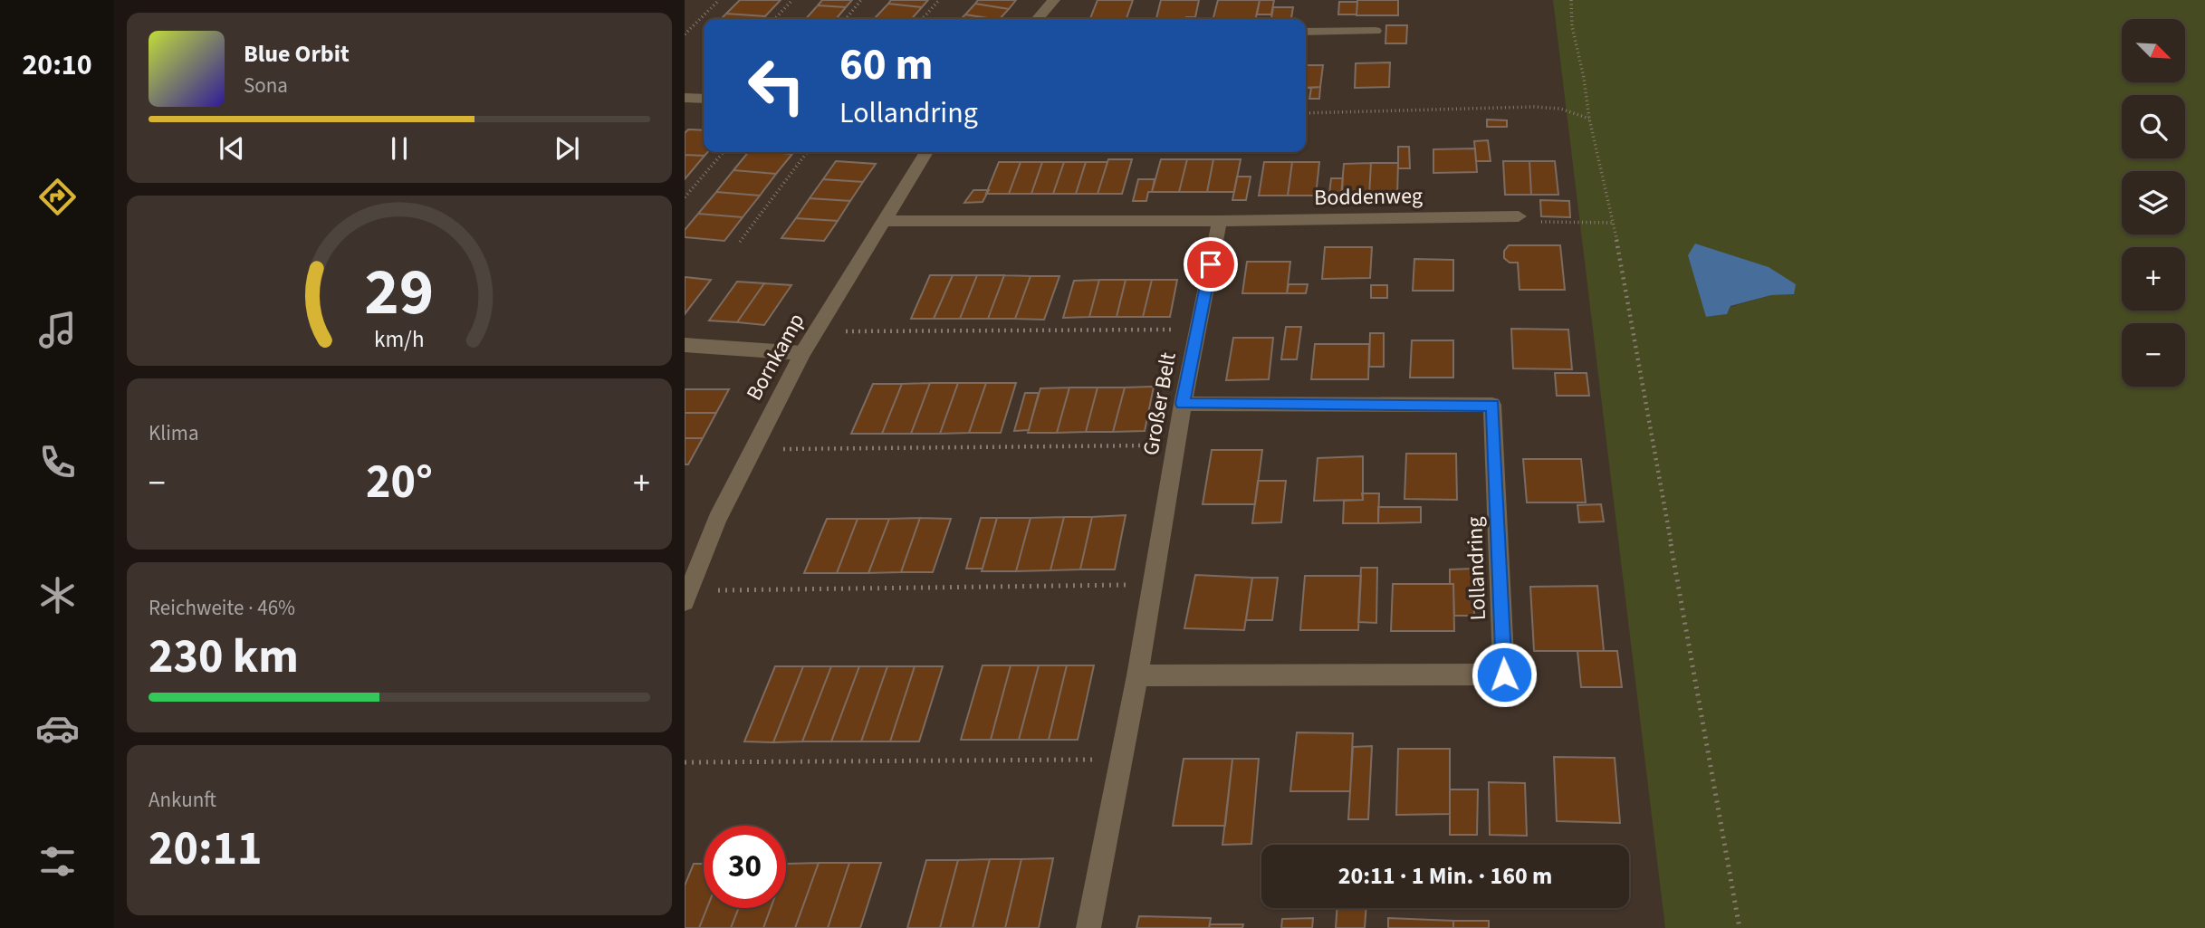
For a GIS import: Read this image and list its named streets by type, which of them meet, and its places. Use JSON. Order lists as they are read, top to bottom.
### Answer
{
  "streets": {
    "street": [
      "Boddenweg",
      "Bornkamp",
      "Großer Belt",
      "Lollandring"
    ]
  },
  "crossings": [
    ["Boddenweg", "Großer Belt"],
    ["Großer Belt", "Lollandring"]
  ],
  "north": "bottom right",
  "page": {
    "tabs": "20:10",
    "map_buttons": ["+", "−"],
    "turn": ["60 m", "Lollandring"],
    "song": ["Blue Orbit", "Sona"],
    "tile": [
      "Klima",
      ["Reichweite · 46%", "230 km"],
      ["Ankunft", "20:11"]
    ],
    "heat": ["−", "20°", "+"],
    "limit": "30",
    "trip": "20:11 · 1 Min. · 160 m",
    "gauge": ["29", "km/h"]
  }
}
